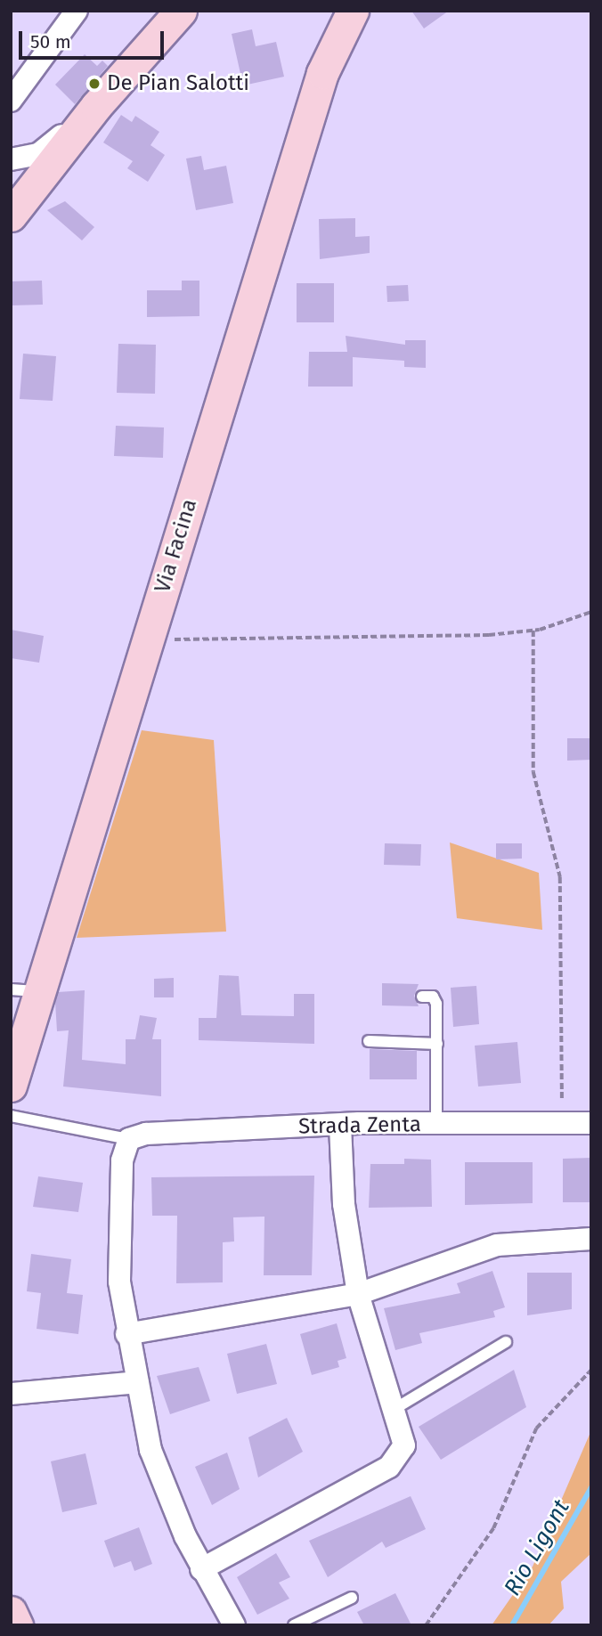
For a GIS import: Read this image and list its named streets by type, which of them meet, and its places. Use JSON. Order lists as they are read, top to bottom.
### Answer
{
  "streets": {
    "main road": ["Via Facina"],
    "street": ["Strada Zenta"]
  },
  "water": ["Rio Ligont"],
  "places": ["De Pian Salotti"],
  "scale_bar": "50 m"
}
